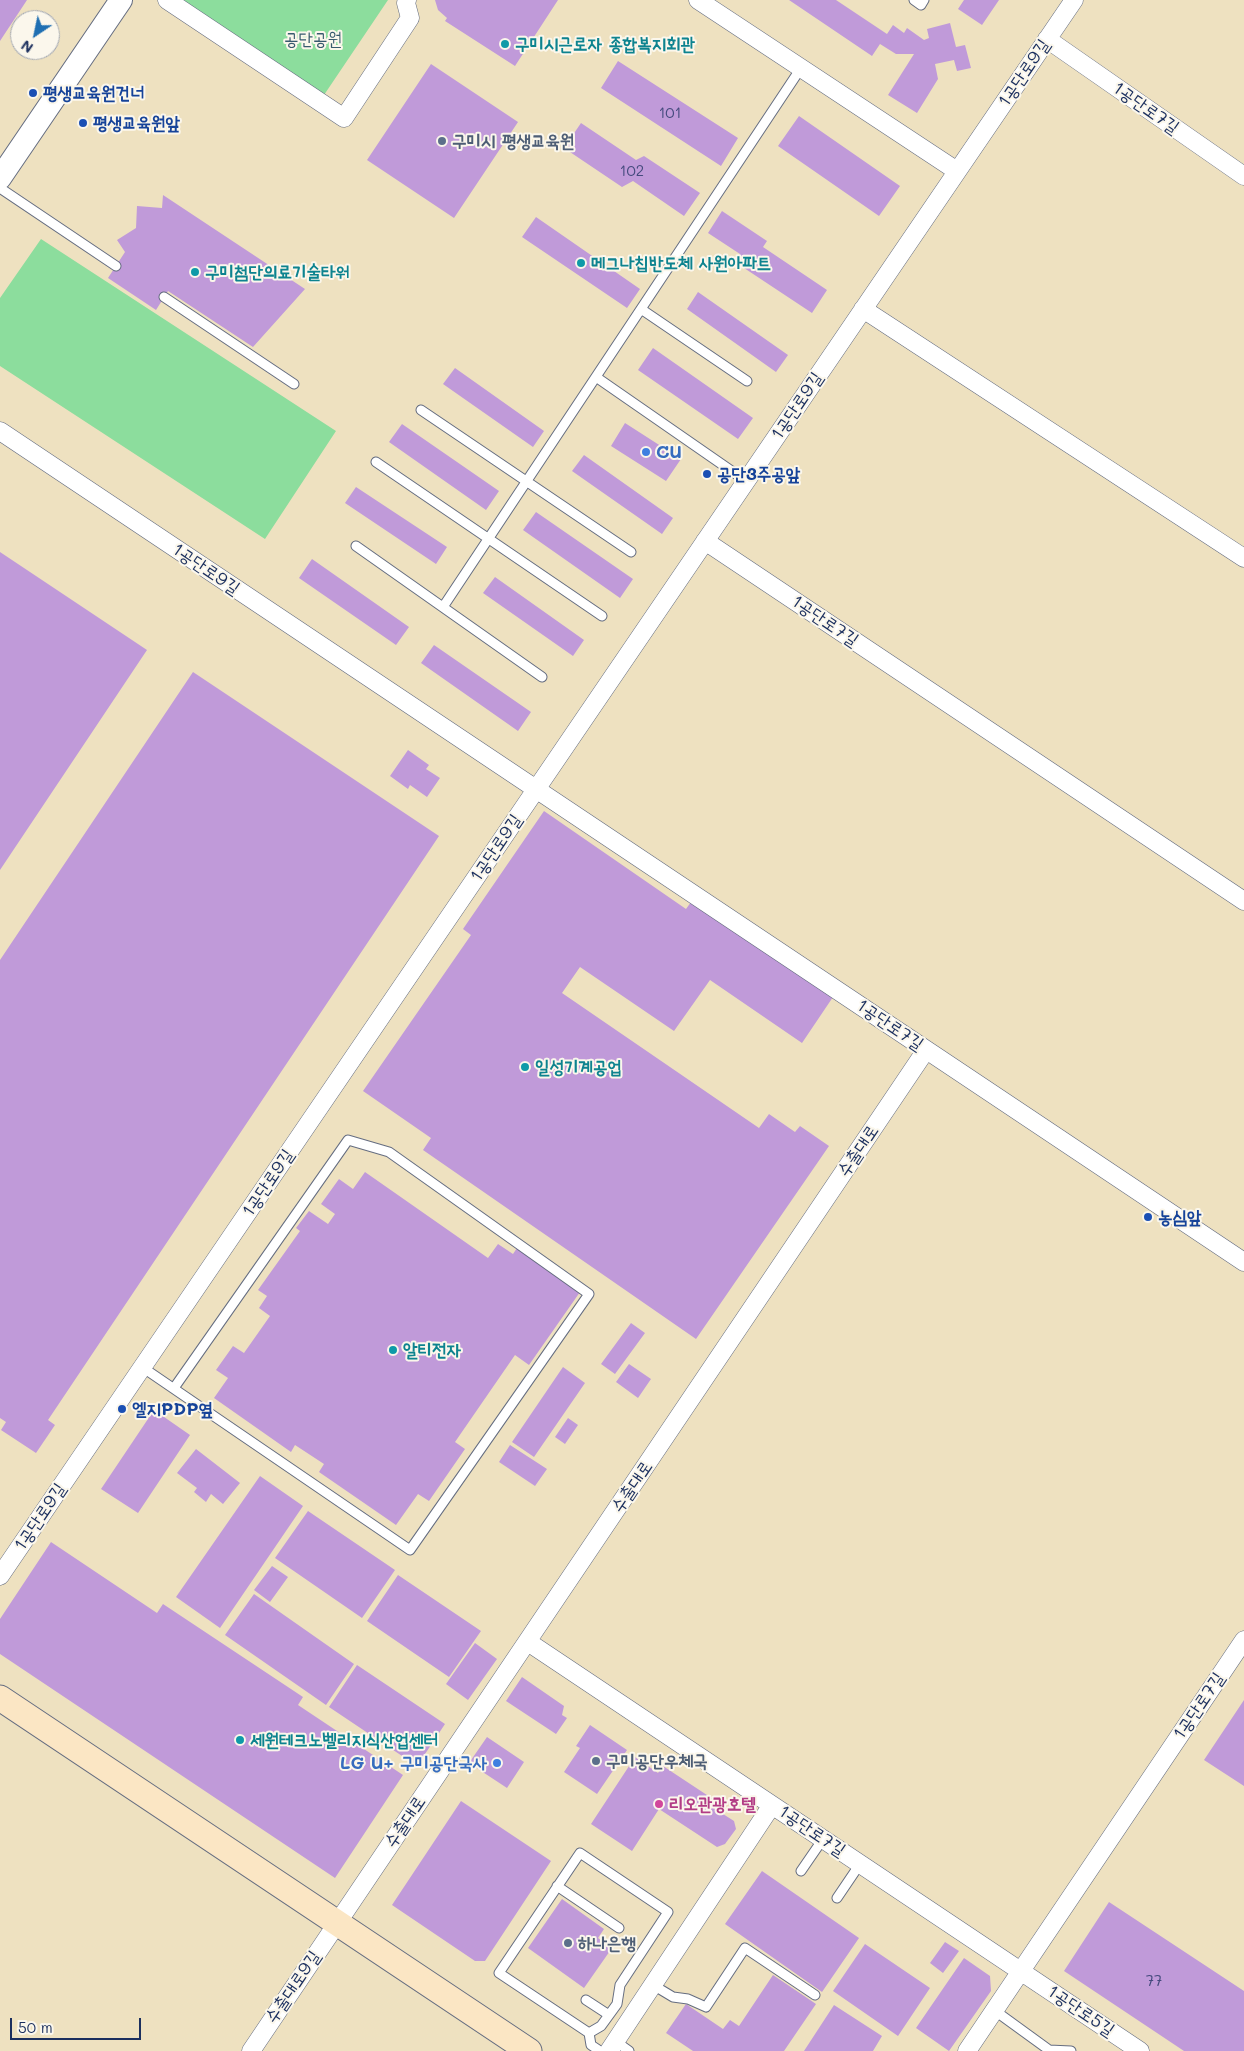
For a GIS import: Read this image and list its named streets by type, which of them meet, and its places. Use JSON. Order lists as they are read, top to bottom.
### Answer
{
  "streets": {
    "street": [
      "1공단로9길",
      "1공단로7길",
      "수출대로",
      "수출대로9길",
      "1공단로5길"
    ]
  },
  "crossings": [
    ["1공단로9길", "1공단로7길"],
    ["1공단로7길", "수출대로"],
    ["1공단로7길", "1공단로5길"],
    ["수출대로", "수출대로9길"]
  ],
  "parks": ["공단공원"],
  "places": [
    "구미시근로자 종합복지회관",
    "평생교육원건너",
    "평생교육원앞",
    "구미시 평생교육원",
    "메그나칩반도체 사원아파트",
    "구미첨단의료기술타워",
    "CU",
    "공단3주공앞",
    "일성기계공업",
    "농심앞",
    "알티전자",
    "엘지PDP옆",
    "세원테크노벨리지식산업센터",
    "구미공단우체국",
    "LG U+ 구미공단국사",
    "리오관광호텔",
    "하나은행"
  ],
  "house_numbers": ["101", "102", "77"],
  "scale_bar": "50 m",
  "north": "bottom left"
}
